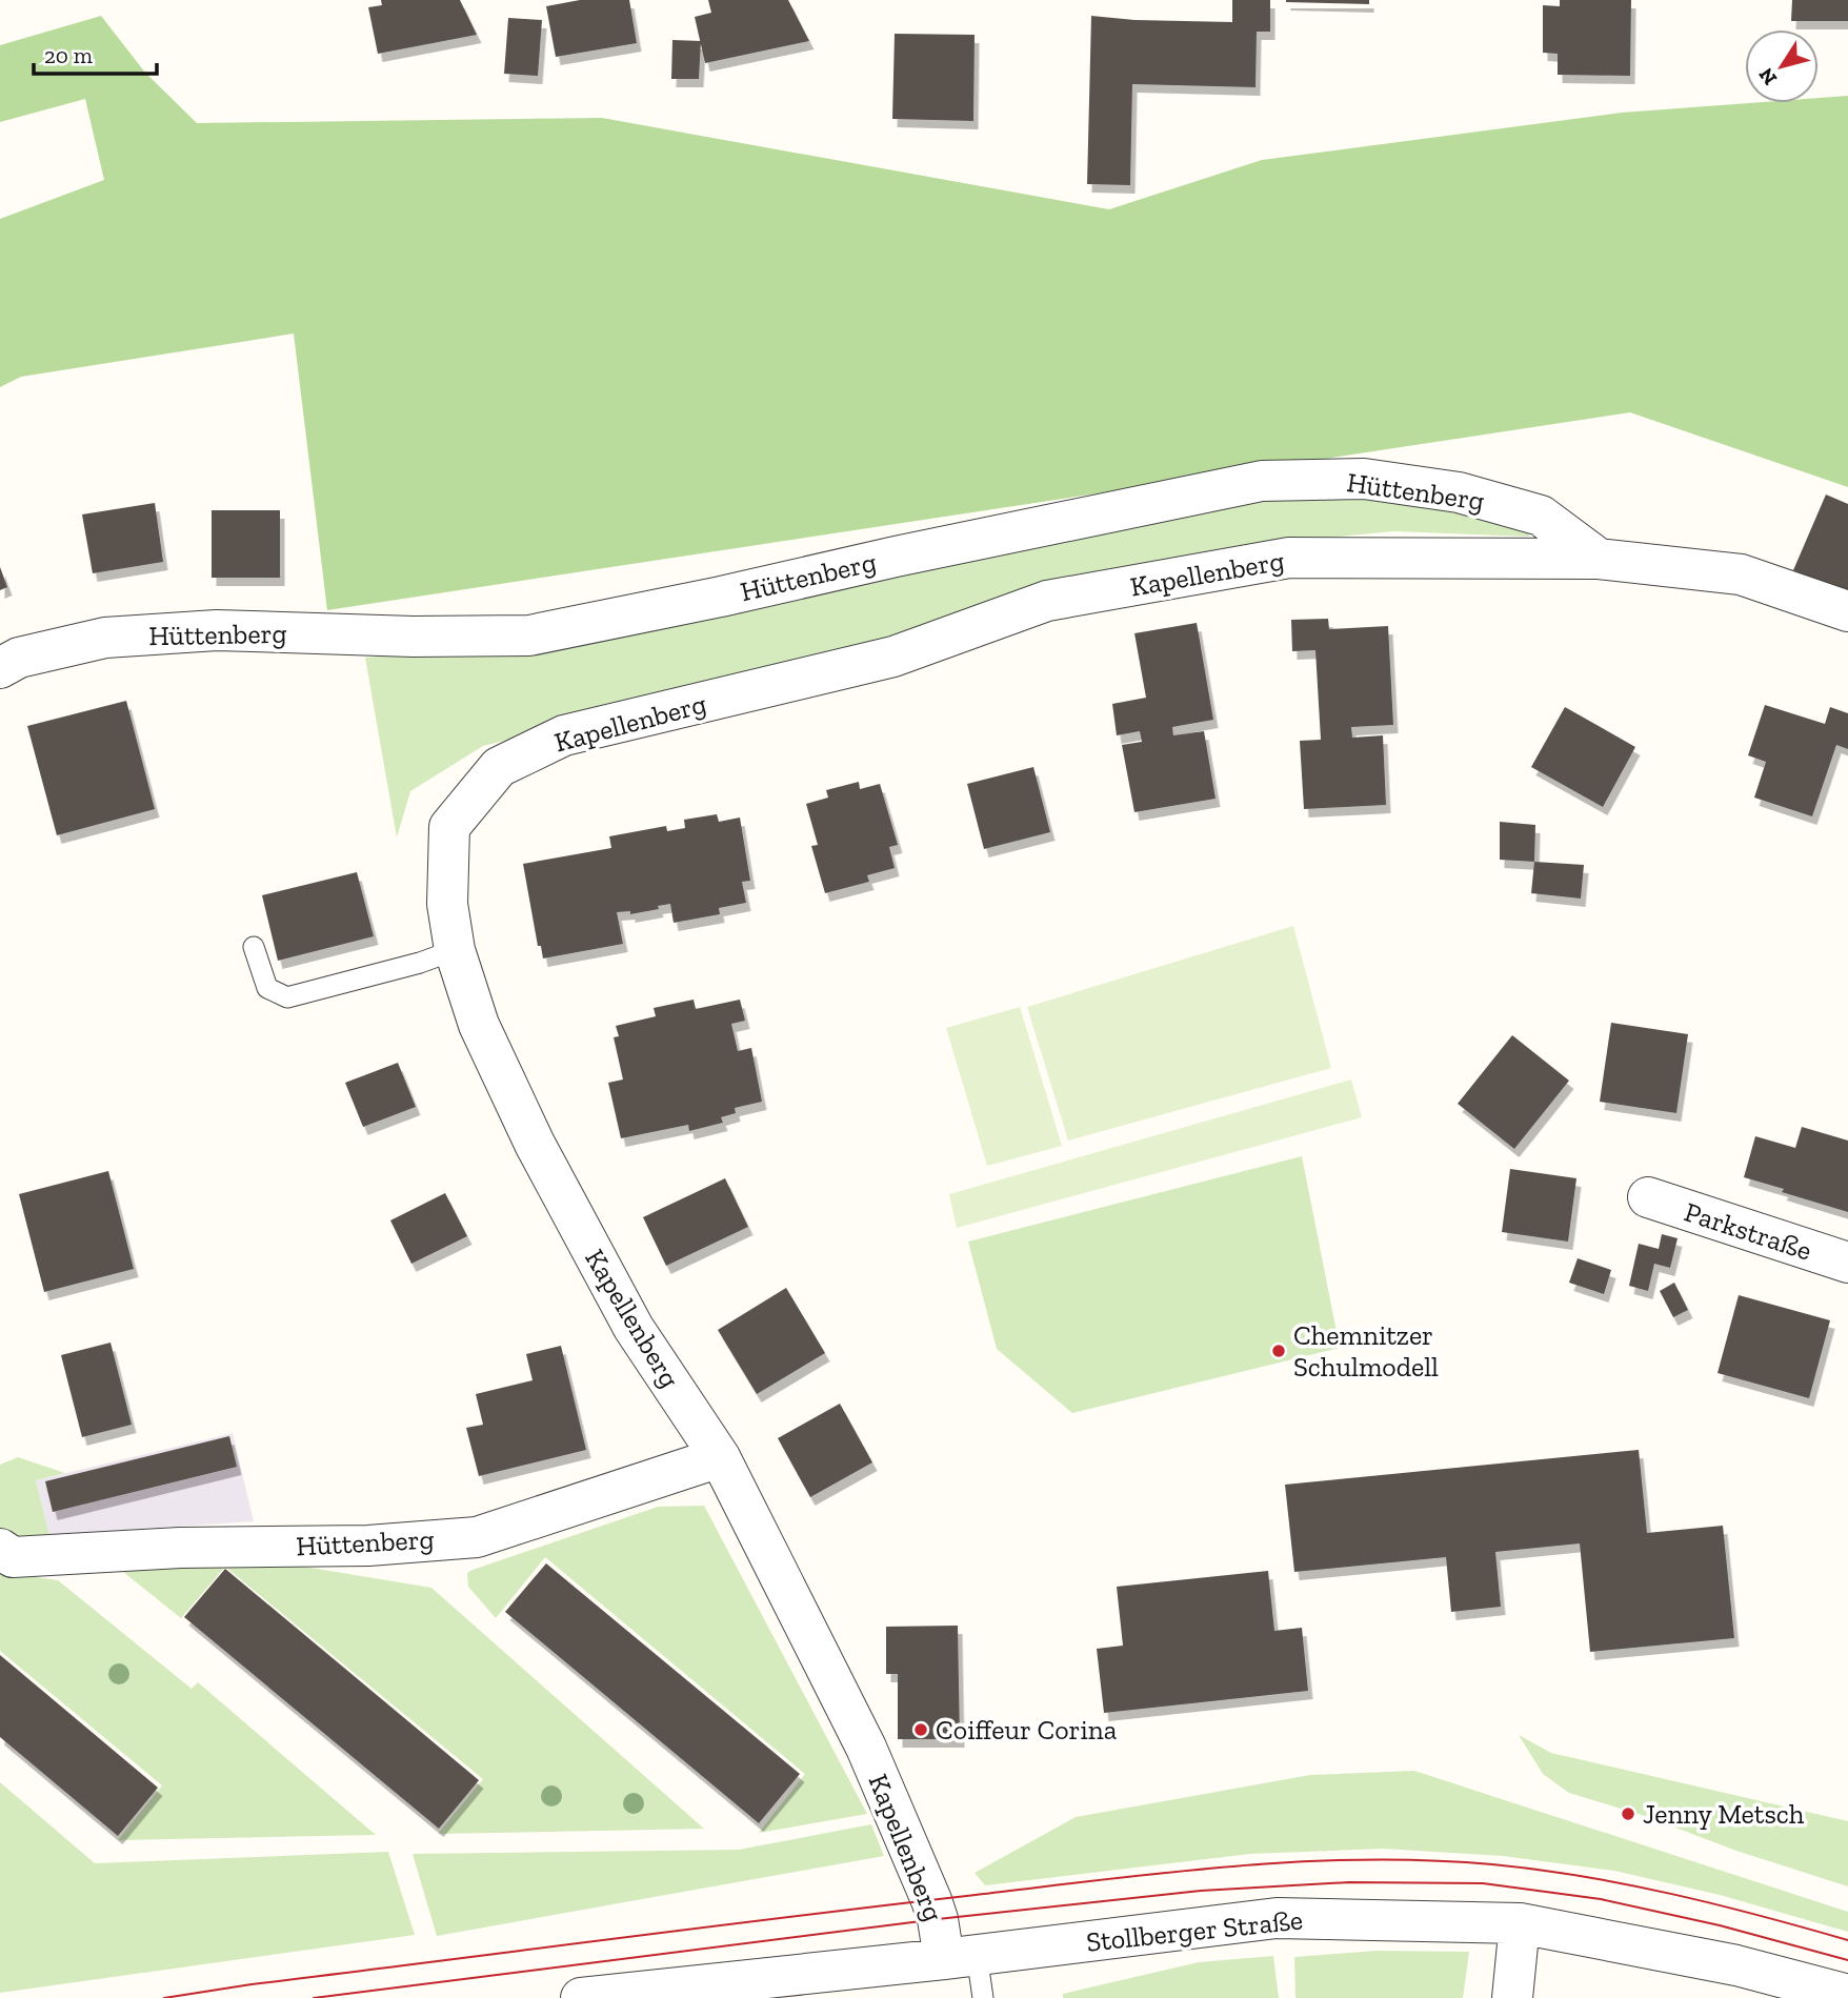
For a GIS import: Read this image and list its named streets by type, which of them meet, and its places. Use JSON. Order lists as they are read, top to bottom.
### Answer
{
  "streets": {
    "street": [
      "Hüttenberg",
      "Kapellenberg",
      "Parkstraße",
      "Stollberger Straße"
    ]
  },
  "crossings": [
    ["Hüttenberg", "Kapellenberg"],
    ["Kapellenberg", "Stollberger Straße"]
  ],
  "places": ["Chemnitzer Schulmodell", "Coiffeur Corina", "Jenny Metsch"],
  "scale_bar": "20 m",
  "north": "bottom left"
}
